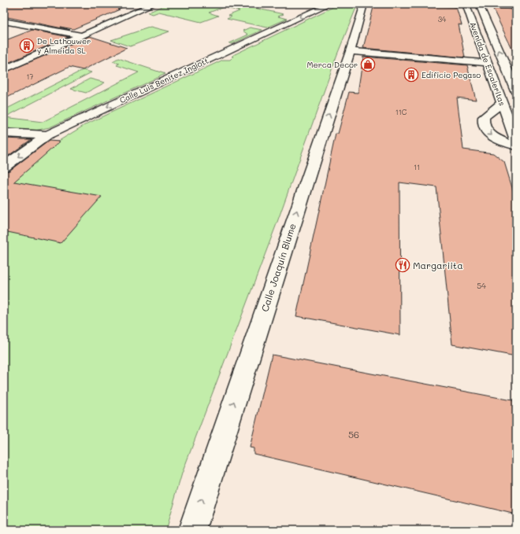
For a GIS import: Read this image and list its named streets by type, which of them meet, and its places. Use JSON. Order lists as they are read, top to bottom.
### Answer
{
  "streets": {
    "street": ["Avenida de Escaleritas", "Calle Luis Benítez Inglott", "Calle Joaquín Blume"]
  },
  "one_way": ["Calle Joaquín Blume"],
  "places": {
    "building": ["De Lathouwer y Almeida SL", "Edificio Pegaso"],
    "shop": ["Merca Decor"],
    "restaurant": ["Margariita"]
  },
  "house_numbers": [
    "34",
    "17",
    "11C",
    "11",
    "54",
    "56"
  ]
}
